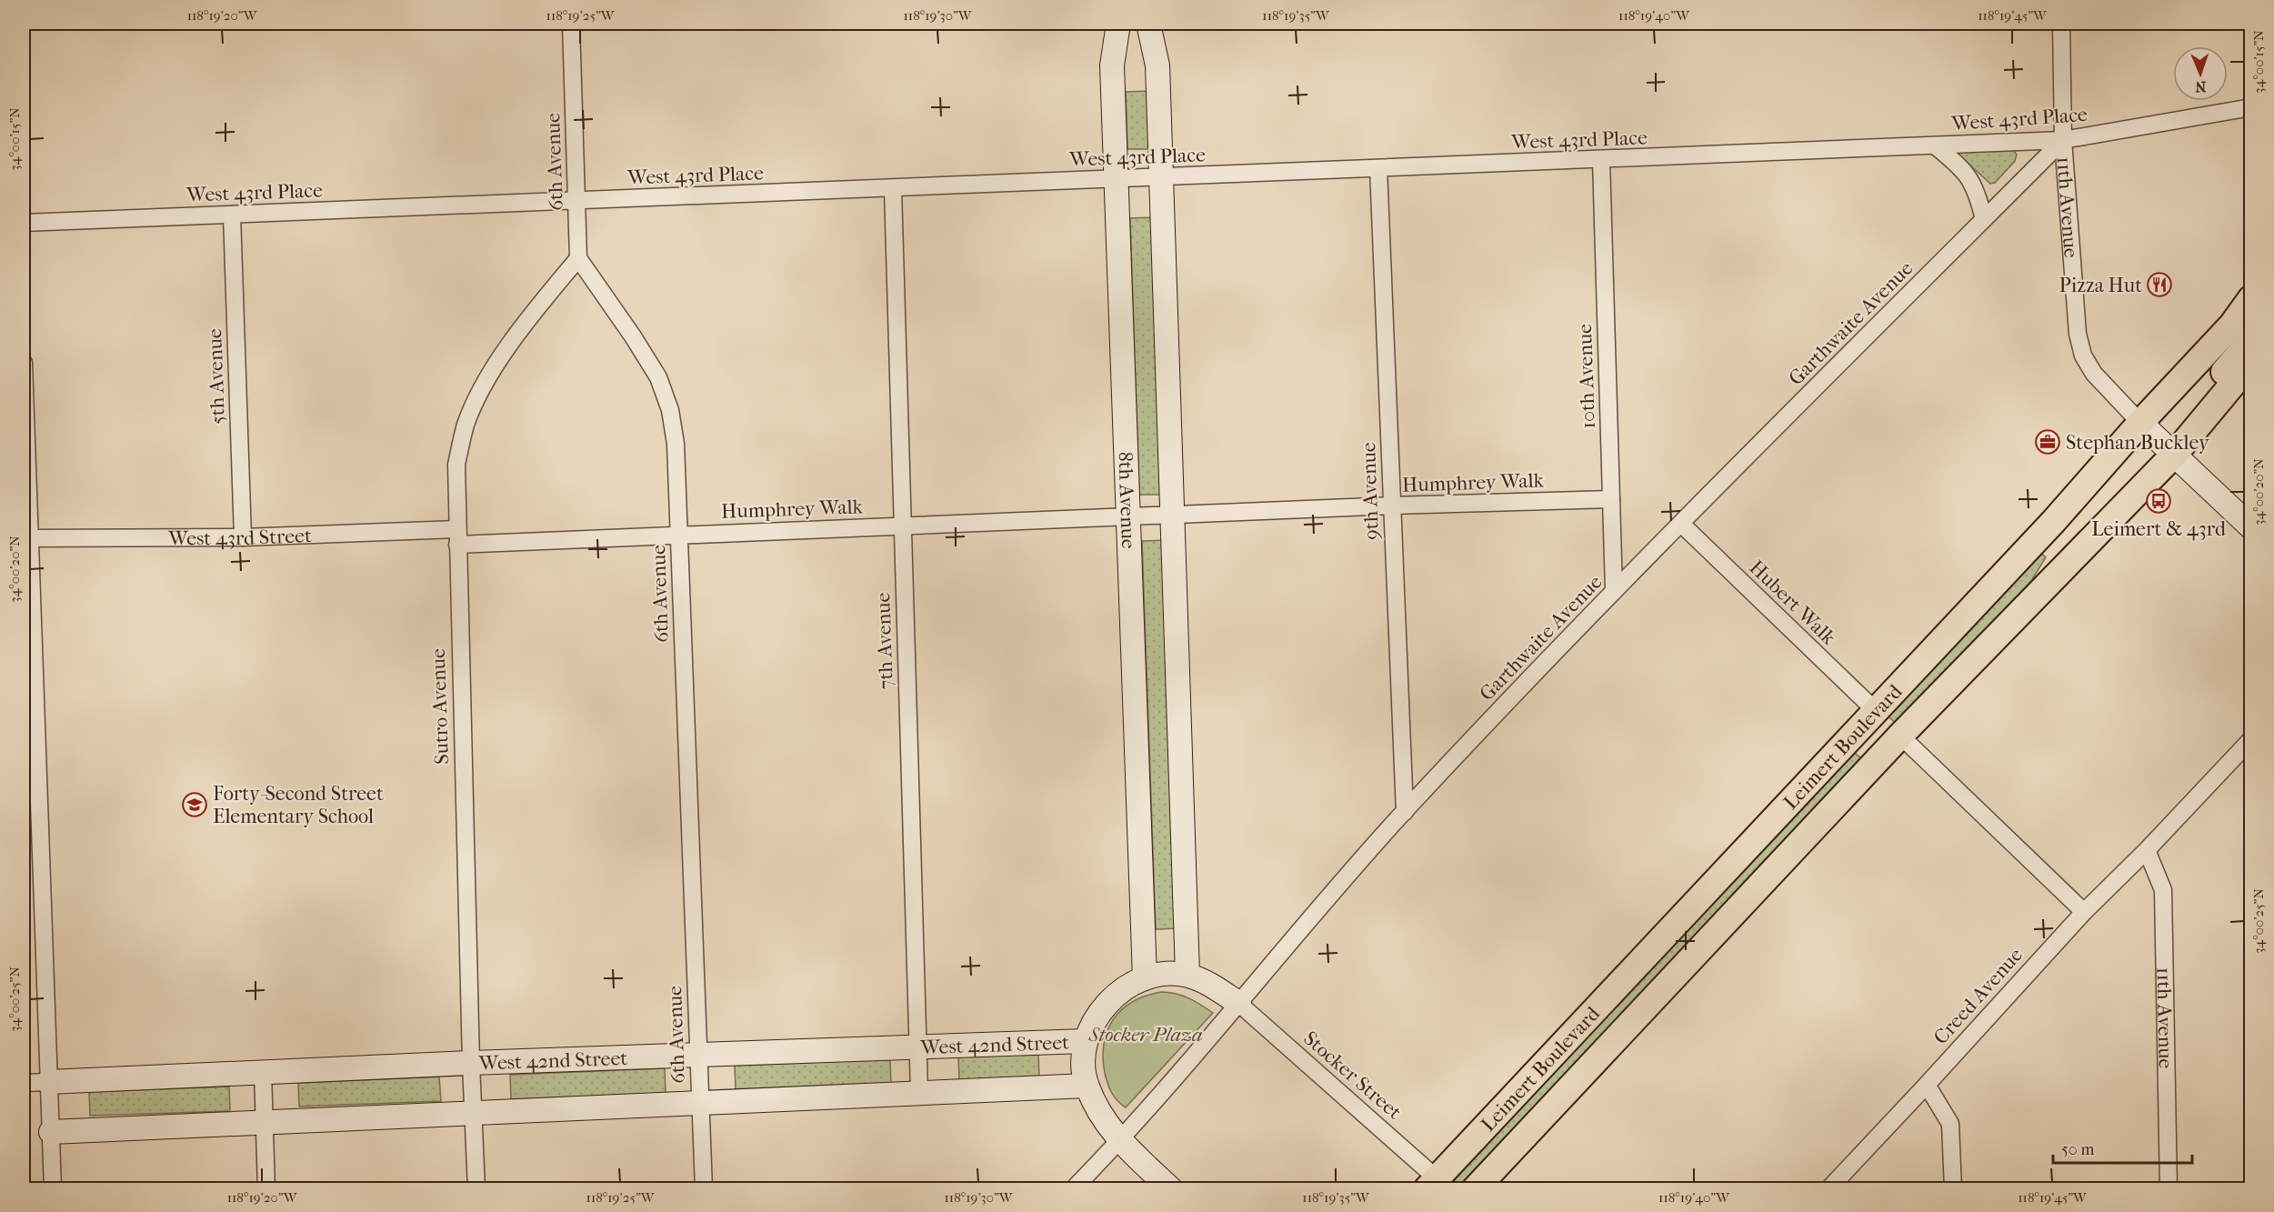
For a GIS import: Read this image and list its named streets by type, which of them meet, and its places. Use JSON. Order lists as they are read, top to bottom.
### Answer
{
  "streets": {
    "main road": ["Leimert Boulevard"],
    "street": [
      "West 43rd Place",
      "6th Avenue",
      "11th Avenue",
      "Garthwaite Avenue",
      "5th Avenue",
      "10th Avenue",
      "Humphrey Walk",
      "9th Avenue",
      "8th Avenue",
      "West 43rd Street",
      "Hubert Walk",
      "7th Avenue",
      "Sutro Avenue",
      "Creed Avenue",
      "West 42nd Street",
      "Stocker Street"
    ]
  },
  "crossings": [
    ["West 43rd Place", "6th Avenue"],
    ["West 43rd Place", "11th Avenue"],
    ["West 43rd Place", "Garthwaite Avenue"],
    ["West 43rd Place", "5th Avenue"],
    ["West 43rd Place", "10th Avenue"],
    ["West 43rd Place", "9th Avenue"],
    ["West 43rd Place", "8th Avenue"],
    ["West 43rd Place", "7th Avenue"],
    ["6th Avenue", "Humphrey Walk"],
    ["6th Avenue", "Sutro Avenue"],
    ["6th Avenue", "West 42nd Street"],
    ["11th Avenue", "Garthwaite Avenue"],
    ["11th Avenue", "Leimert Boulevard"],
    ["11th Avenue", "Creed Avenue"],
    ["Garthwaite Avenue", "10th Avenue"],
    ["Garthwaite Avenue", "9th Avenue"],
    ["Garthwaite Avenue", "Hubert Walk"],
    ["Garthwaite Avenue", "Stocker Street"],
    ["5th Avenue", "West 43rd Street"],
    ["10th Avenue", "Humphrey Walk"],
    ["Humphrey Walk", "9th Avenue"],
    ["Humphrey Walk", "8th Avenue"],
    ["Humphrey Walk", "West 43rd Street"],
    ["Humphrey Walk", "7th Avenue"],
    ["Humphrey Walk", "Sutro Avenue"],
    ["West 43rd Street", "Sutro Avenue"],
    ["Hubert Walk", "Leimert Boulevard"],
    ["7th Avenue", "West 42nd Street"],
    ["Sutro Avenue", "West 42nd Street"],
    ["Leimert Boulevard", "Stocker Street"]
  ],
  "parks": ["Stocker Plaza"],
  "places": {
    "restaurant": ["Pizza Hut"],
    "office": ["Stephan Buckley"],
    "bus stop": ["Leimert & 43rd"],
    "school or university": ["Forty-Second Street Elementary School"]
  },
  "scale_bar": "50 m",
  "north": "bottom",
  "coordinates": [
    "118°19'20\"W",
    "118°19'25\"W",
    "118°19'30\"W",
    "118°19'35\"W",
    "118°19'40\"W",
    "118°19'45\"W",
    "34°00'15\"N",
    "34°00'20\"N",
    "34°00'25\"N"
  ]
}
